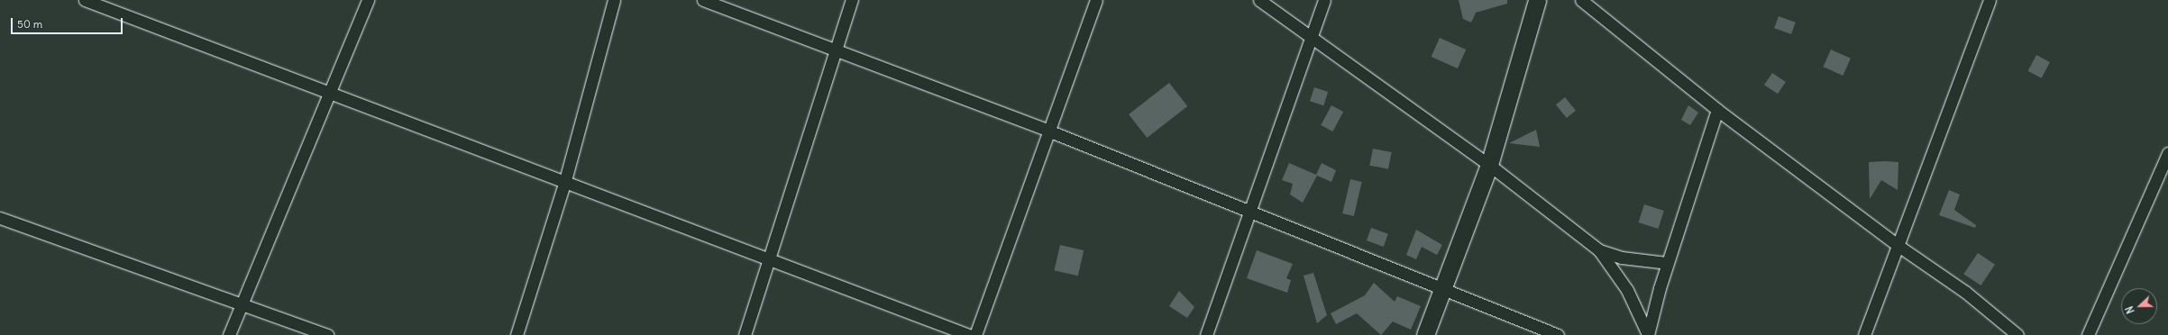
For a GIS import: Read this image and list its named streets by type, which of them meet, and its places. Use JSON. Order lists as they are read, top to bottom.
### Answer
{
  "scale_bar": "50 m",
  "north": "left"
}
